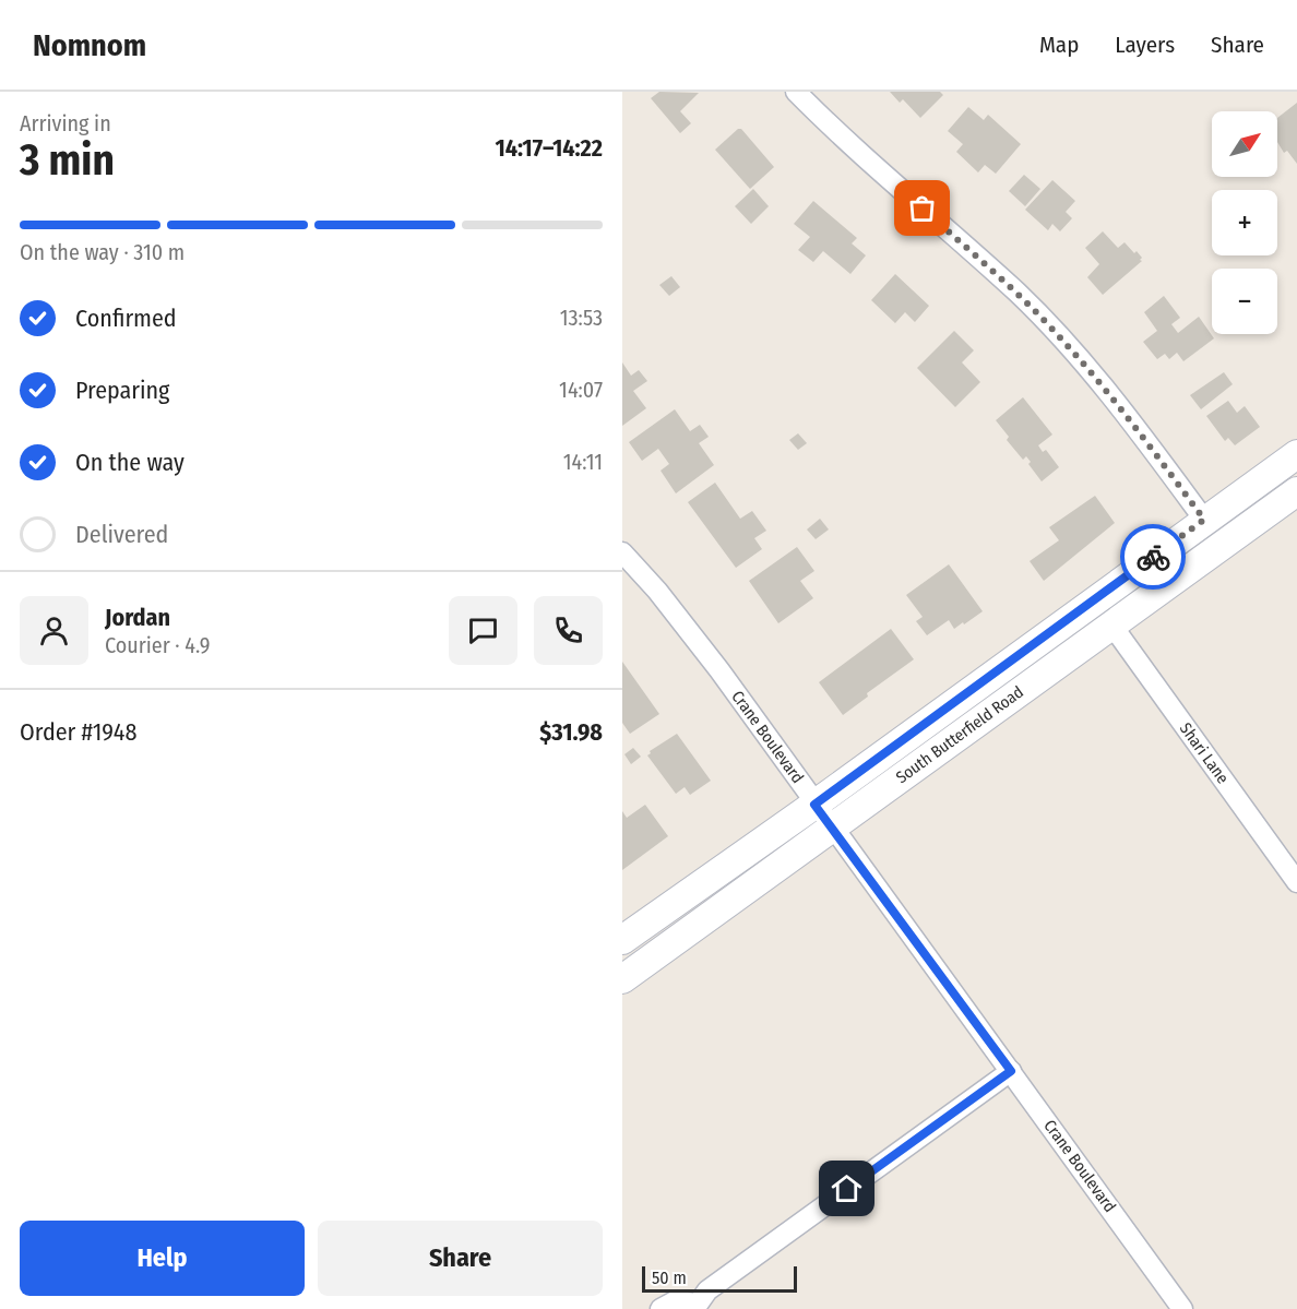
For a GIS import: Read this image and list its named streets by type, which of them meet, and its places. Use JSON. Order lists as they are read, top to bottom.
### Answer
{
  "streets": {
    "main road": ["South Butterfield Road"],
    "street": ["Crane Boulevard", "Shari Lane"]
  },
  "crossings": [
    ["South Butterfield Road", "Crane Boulevard"],
    ["South Butterfield Road", "Shari Lane"]
  ],
  "scale_bar": "50 m",
  "north": "top right",
  "page": {
    "header": "Nomnom",
    "nav": ["Map", "Layers", "Share"],
    "heading": ["3 min", "Arriving in", "14:17–14:22"],
    "panel": [
      "Jordan",
      "Courier · 4.9",
      "Order #1948",
      "$31.98"
    ],
    "map_buttons": ["+", "−"],
    "bar": "On the way · 310 m",
    "list": [
      ["Confirmed", "13:53"],
      ["Preparing", "14:07"],
      ["On the way", "14:11"],
      "Delivered"
    ],
    "buttons": ["Help", "Share"],
    "scale": "50 m"
  }
}
